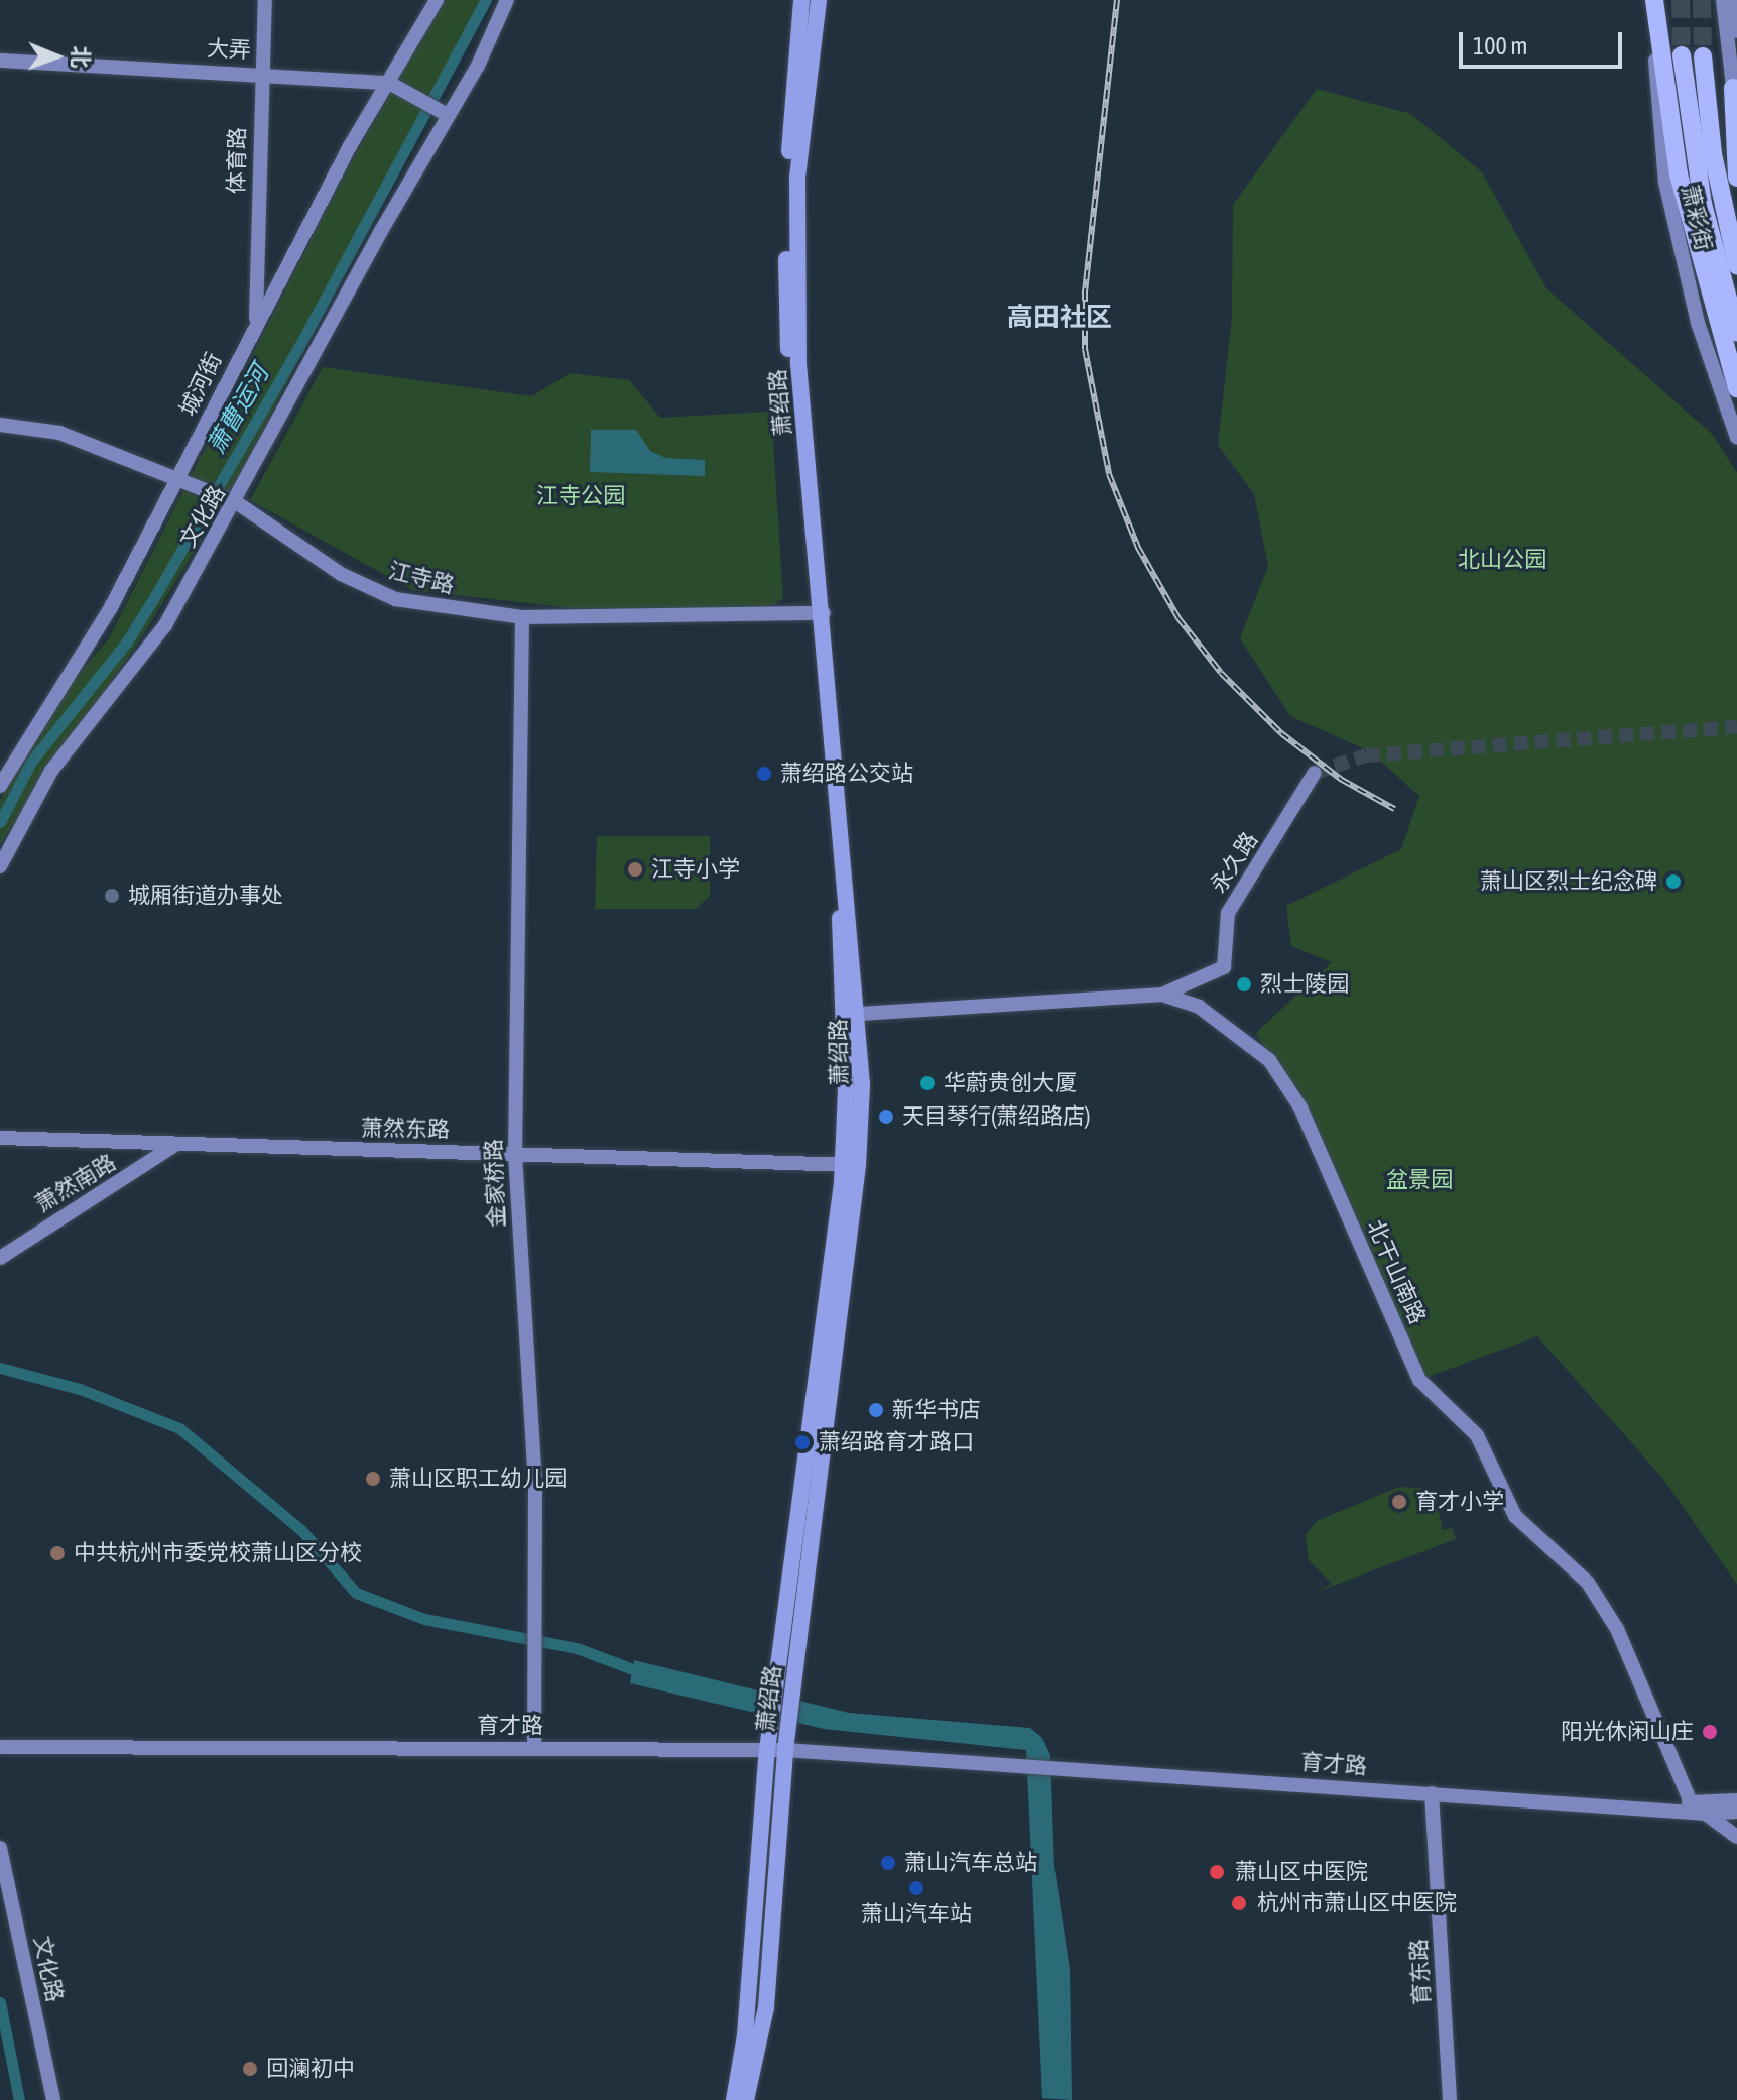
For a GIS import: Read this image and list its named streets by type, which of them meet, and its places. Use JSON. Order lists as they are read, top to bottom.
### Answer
{
  "streets": {
    "main road": ["萧绍路"],
    "street": [
      "大弄",
      "体育路",
      "萧彩街",
      "城河街",
      "文化路",
      "江寺路",
      "永久路",
      "萧然东路",
      "萧然南路",
      "金家桥路",
      "北干山南路",
      "育才路",
      "育东路"
    ]
  },
  "crossings": [
    ["大弄", "体育路"],
    ["大弄", "城河街"],
    ["大弄", "文化路"],
    ["体育路", "城河街"],
    ["城河街", "江寺路"],
    ["萧绍路", "江寺路"],
    ["萧绍路", "萧然东路"],
    ["萧绍路", "北干山南路"],
    ["萧绍路", "育才路"],
    ["文化路", "江寺路"],
    ["江寺路", "金家桥路"],
    ["永久路", "北干山南路"],
    ["萧然东路", "萧然南路"],
    ["萧然东路", "金家桥路"],
    ["金家桥路", "育才路"],
    ["北干山南路", "育才路"],
    ["育才路", "育东路"]
  ],
  "districts": ["高田社区"],
  "water": ["萧曹运河"],
  "parks": ["江寺公园", "北山公园", "盆景园"],
  "places": [
    "萧绍路公交站",
    "江寺小学",
    "萧山区烈士纪念碑",
    "城厢街道办事处",
    "烈士陵园",
    "华蔚贵创大厦",
    "天目琴行(萧绍路店)",
    "新华书店",
    "萧绍路育才路口",
    "萧山区职工幼儿园",
    "育才小学",
    "中共杭州市委党校萧山区分校",
    "阳光休闲山庄",
    "萧山汽车总站",
    "萧山区中医院",
    "萧山汽车站",
    "杭州市萧山区中医院",
    "回澜初中"
  ],
  "scale_bar": "100 m",
  "north": "right"
}
